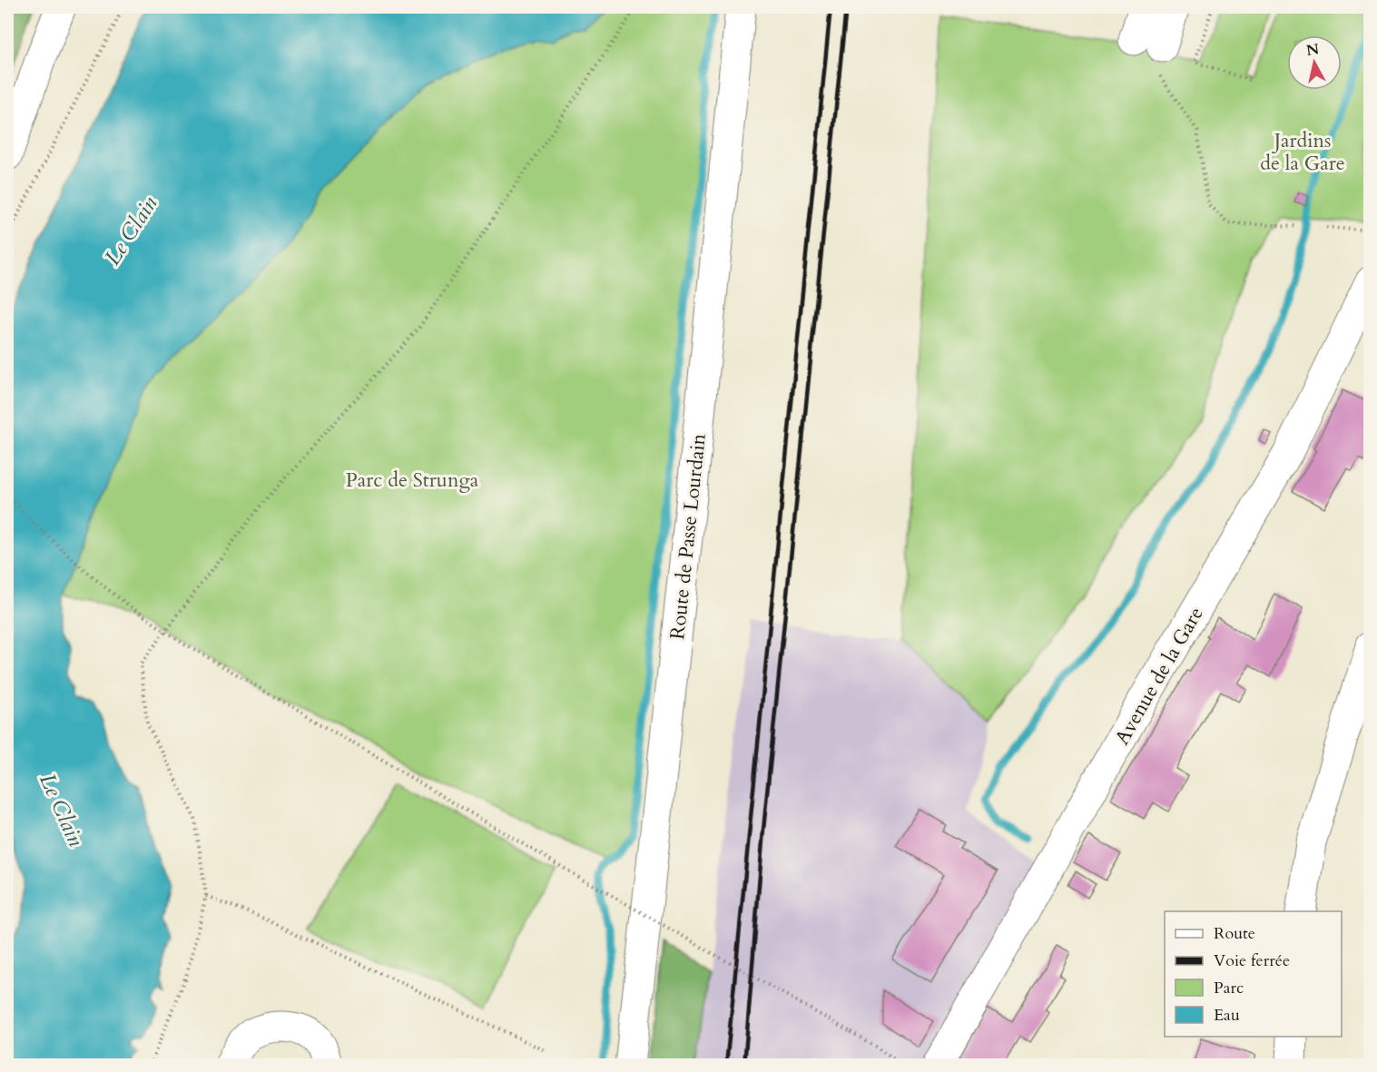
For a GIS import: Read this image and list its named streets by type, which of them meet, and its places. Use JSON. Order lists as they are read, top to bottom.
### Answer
{
  "streets": {
    "street": ["Route de Passe Lourdain", "Avenue de la Gare"]
  },
  "water": ["Le Clain"],
  "parks": ["Jardins de la Gare", "Parc de Strunga"],
  "legend": [
    "Route",
    "Voie ferrée",
    "Parc",
    "Eau"
  ],
  "north": "top"
}
